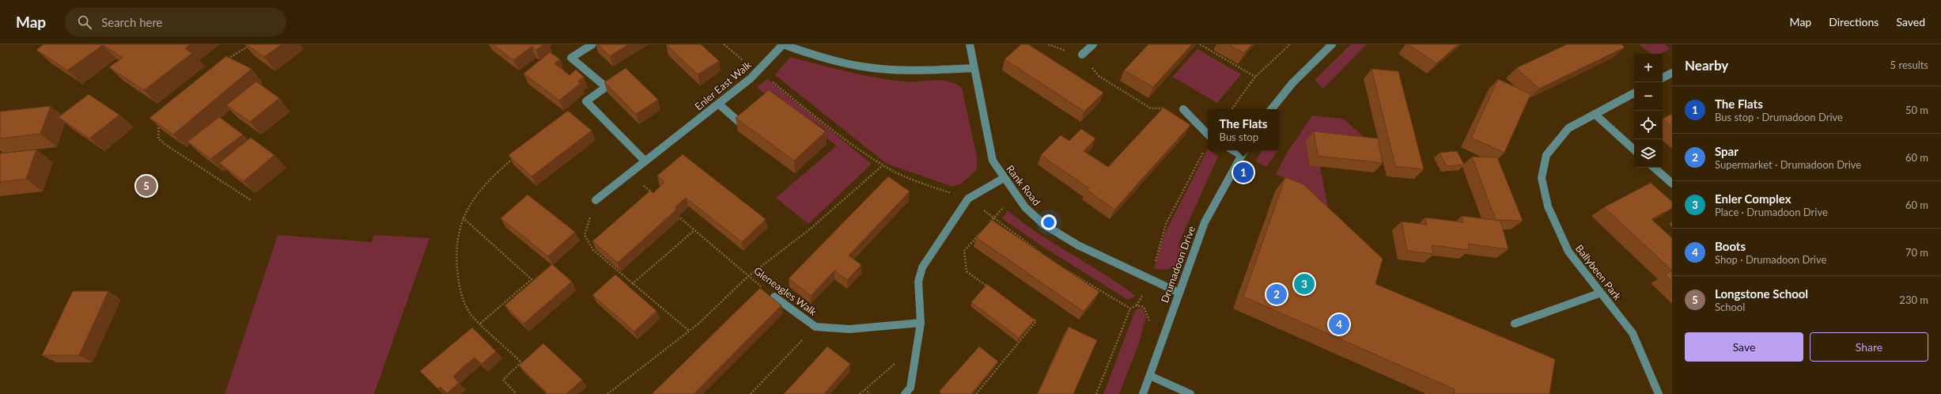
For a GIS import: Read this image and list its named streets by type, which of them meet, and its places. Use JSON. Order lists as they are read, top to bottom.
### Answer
{
  "streets": {
    "street": [
      "Enler East Walk",
      "Rank Road",
      "Drumadoon Drive",
      "Ballybeen Park",
      "Gleneagles Walk"
    ]
  },
  "crossings": [
    ["Enler East Walk", "Rank Road"],
    ["Rank Road", "Drumadoon Drive"]
  ],
  "page": {
    "header": "Map",
    "search": "Search here",
    "nav": ["Map", "Directions", "Saved"],
    "heading": ["Nearby", "5 results"],
    "map_buttons": ["+", "−"],
    "list": [
      {
        "mark": "1",
        "name": "The Flats",
        "note": "Bus stop · Drumadoon Drive",
        "value": "50 m"
      },
      {
        "mark": "2",
        "name": "Spar",
        "note": "Supermarket · Drumadoon Drive",
        "value": "60 m"
      },
      {
        "mark": "3",
        "name": "Enler Complex",
        "note": "Place · Drumadoon Drive",
        "value": "60 m"
      },
      {
        "mark": "4",
        "name": "Boots",
        "note": "Shop · Drumadoon Drive",
        "value": "70 m"
      },
      {
        "mark": "5",
        "name": "Longstone School",
        "note": "School",
        "value": "230 m"
      }
    ],
    "popup": ["The Flats", "Bus stop"],
    "pins": [
      "1",
      "5",
      "3",
      "2",
      "4"
    ],
    "buttons": ["Save", "Share"]
  }
}
